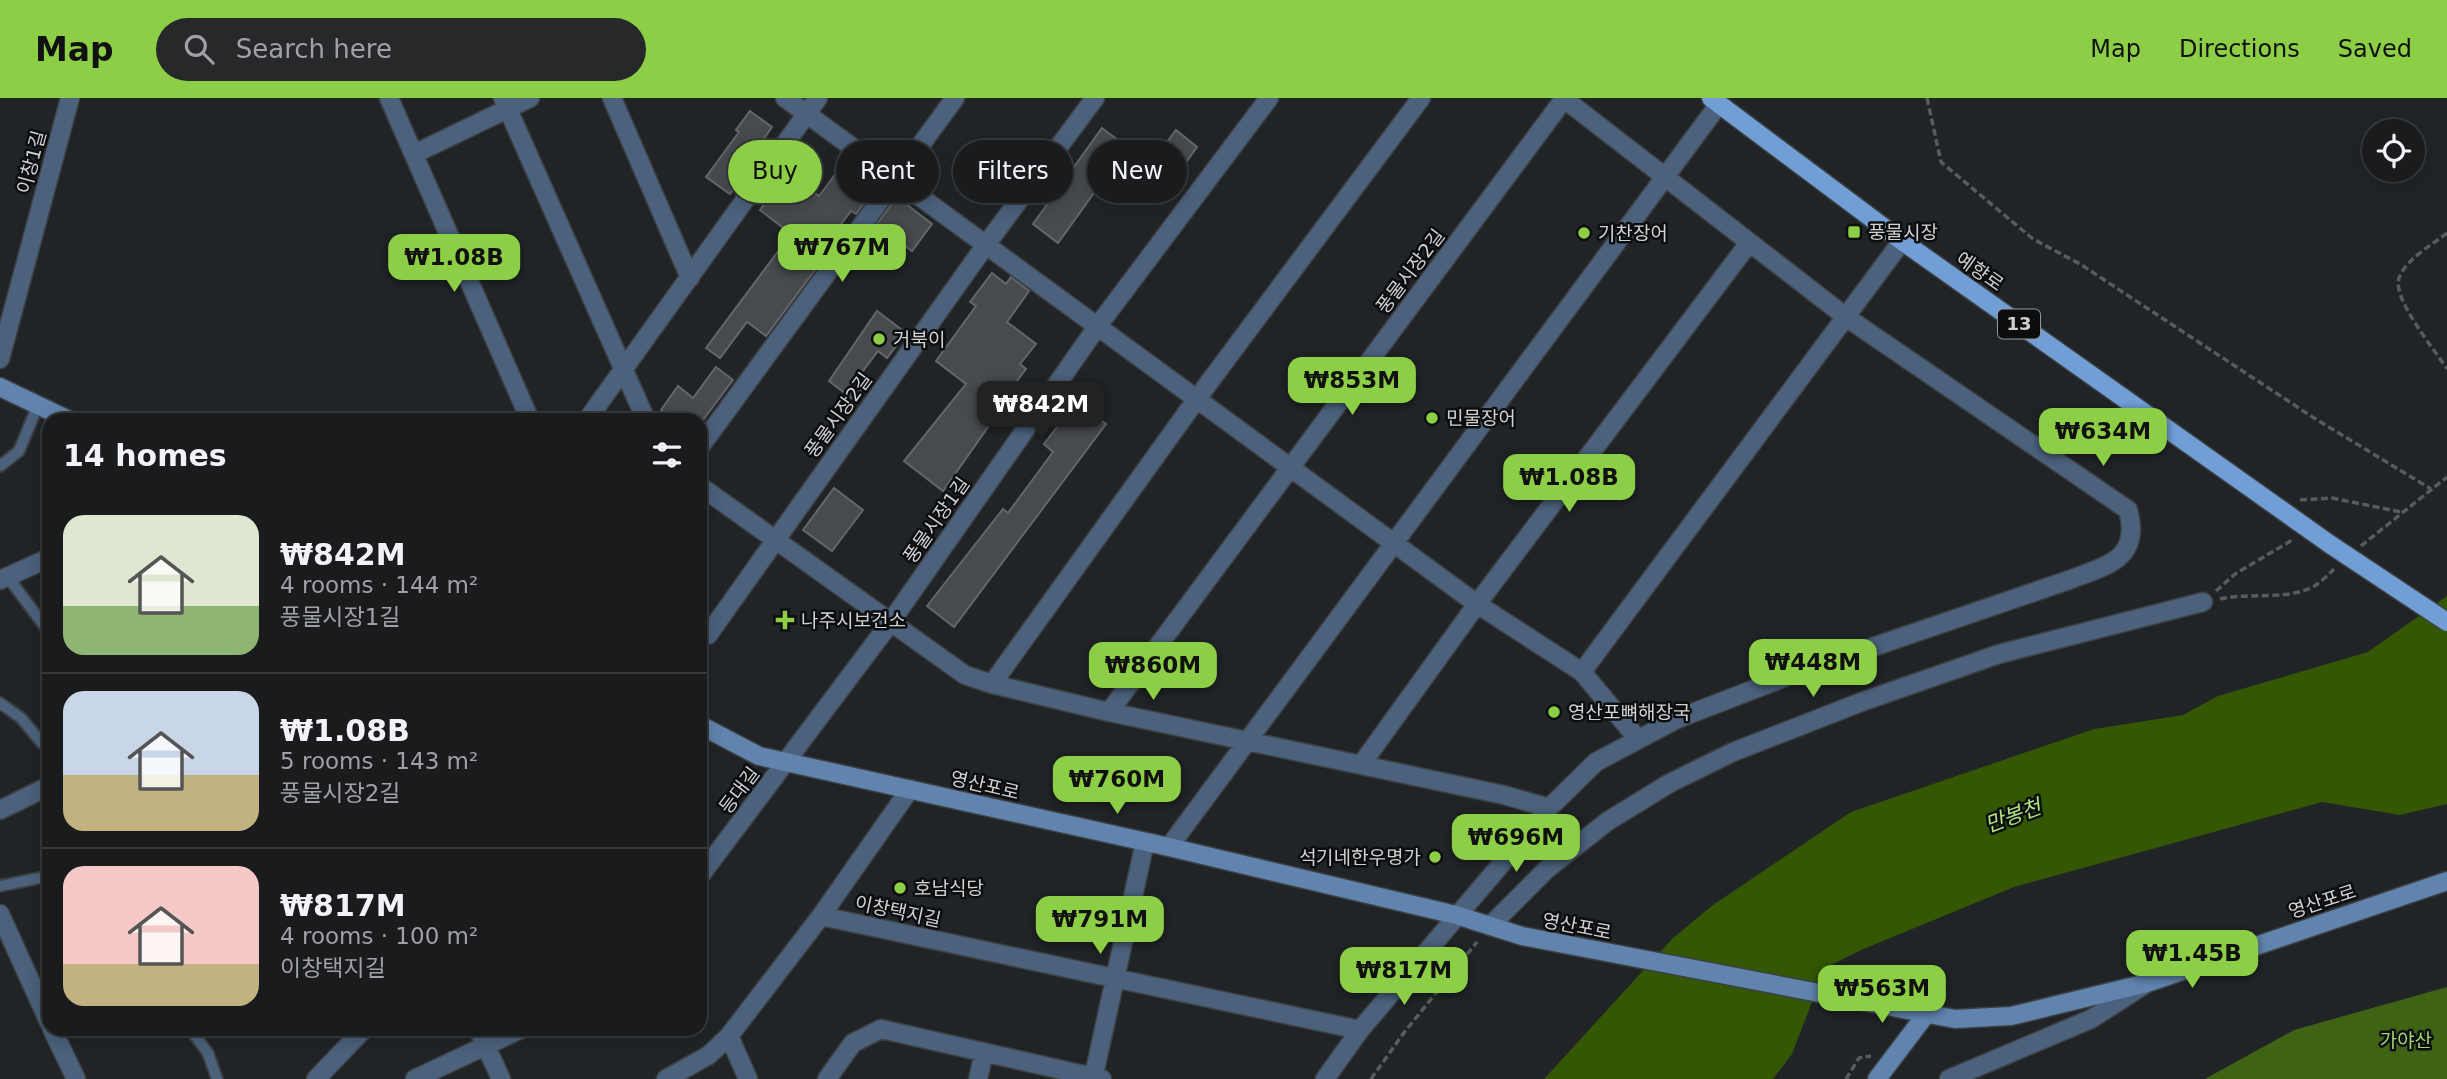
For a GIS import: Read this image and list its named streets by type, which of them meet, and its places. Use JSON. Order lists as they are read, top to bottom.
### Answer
{
  "streets": {
    "main road": ["예향로", "13"],
    "street": [
      "이창1길",
      "풍물시장2길",
      "풍물시장1길",
      "영산포로",
      "등대길",
      "이창택지길"
    ]
  },
  "crossings": [
    ["풍물시장1길", "영산포로"],
    ["풍물시장1길", "등대길"],
    ["영산포로", "등대길"]
  ],
  "water": ["만봉천"],
  "parks": ["가야산"],
  "places": {
    "transit": ["풍물시장"],
    "other": [
      "기찬장어",
      "거북이",
      "민물장어",
      "영산포뼈해장국",
      "석기네한우명가",
      "호남식당"
    ],
    "health": ["나주시보건소"]
  },
  "page": {
    "header": "Map",
    "search": "Search here",
    "nav": ["Map", "Directions", "Saved"],
    "chip": [
      "Buy",
      "Rent",
      "Filters",
      "New"
    ],
    "price": [
      "₩767M",
      "₩1.08B",
      "₩853M",
      "₩842M",
      "₩634M",
      "₩1.08B",
      "₩448M",
      "₩860M",
      "₩760M",
      "₩696M",
      "₩791M",
      "₩1.45B",
      "₩817M",
      "₩563M"
    ],
    "heading": "14 homes",
    "list": [
      {
        "name": "₩842M",
        "note": "4 rooms · 144 m² · 풍물시장1길"
      },
      {
        "name": "₩1.08B",
        "note": "5 rooms · 143 m² · 풍물시장2길"
      },
      {
        "name": "₩817M",
        "note": "4 rooms · 100 m² · 이창택지길"
      }
    ]
  }
}
